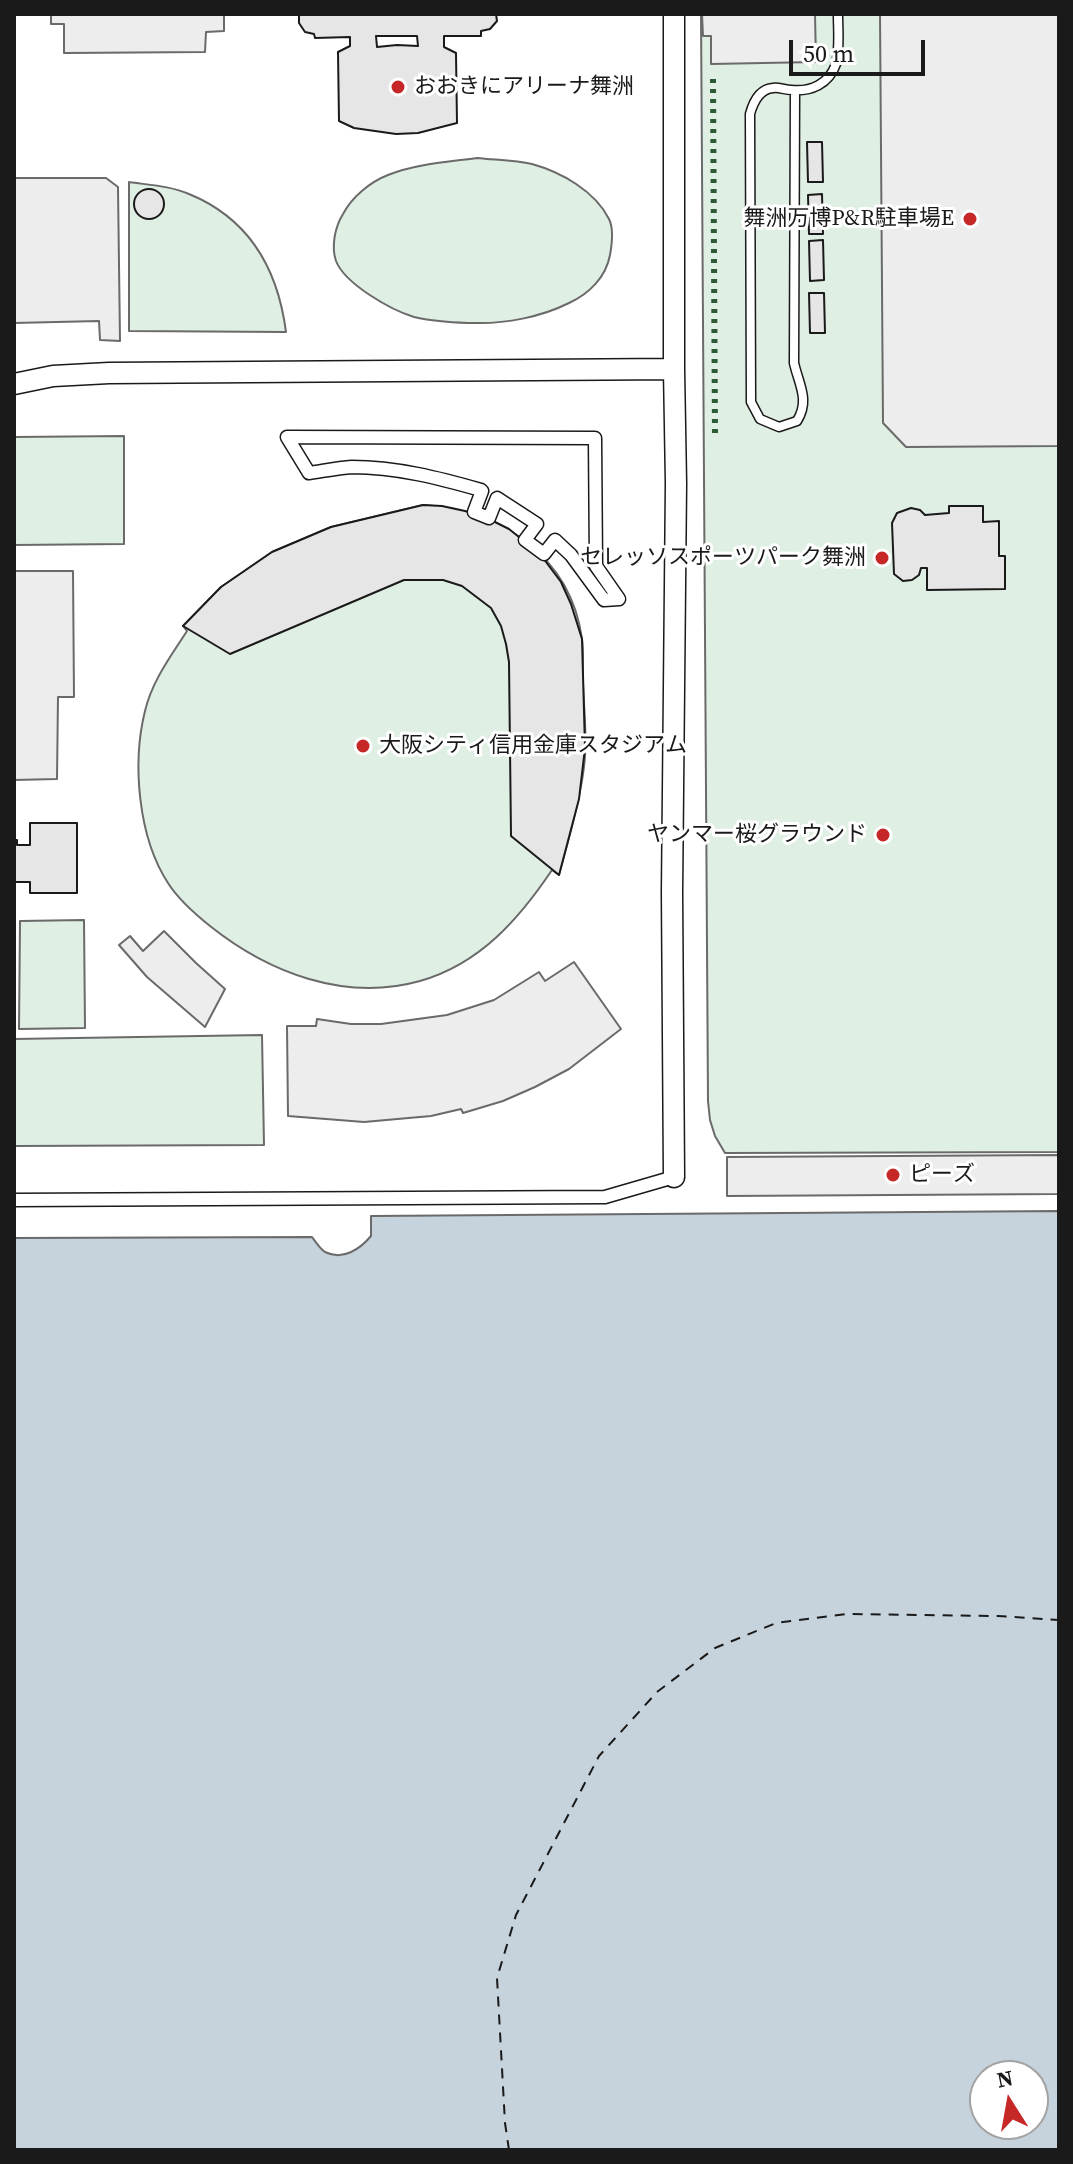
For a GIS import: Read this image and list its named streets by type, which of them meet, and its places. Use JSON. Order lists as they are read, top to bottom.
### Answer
{
  "places": [
    "おおきにアリーナ舞洲",
    "舞洲万博P&R駐車場E",
    "セレッソスポーツパーク舞洲",
    "大阪シティ信用金庫スタジアム",
    "ヤンマー桜グラウンド",
    "ピーズ"
  ],
  "scale_bar": "50 m",
  "north": "top"
}
